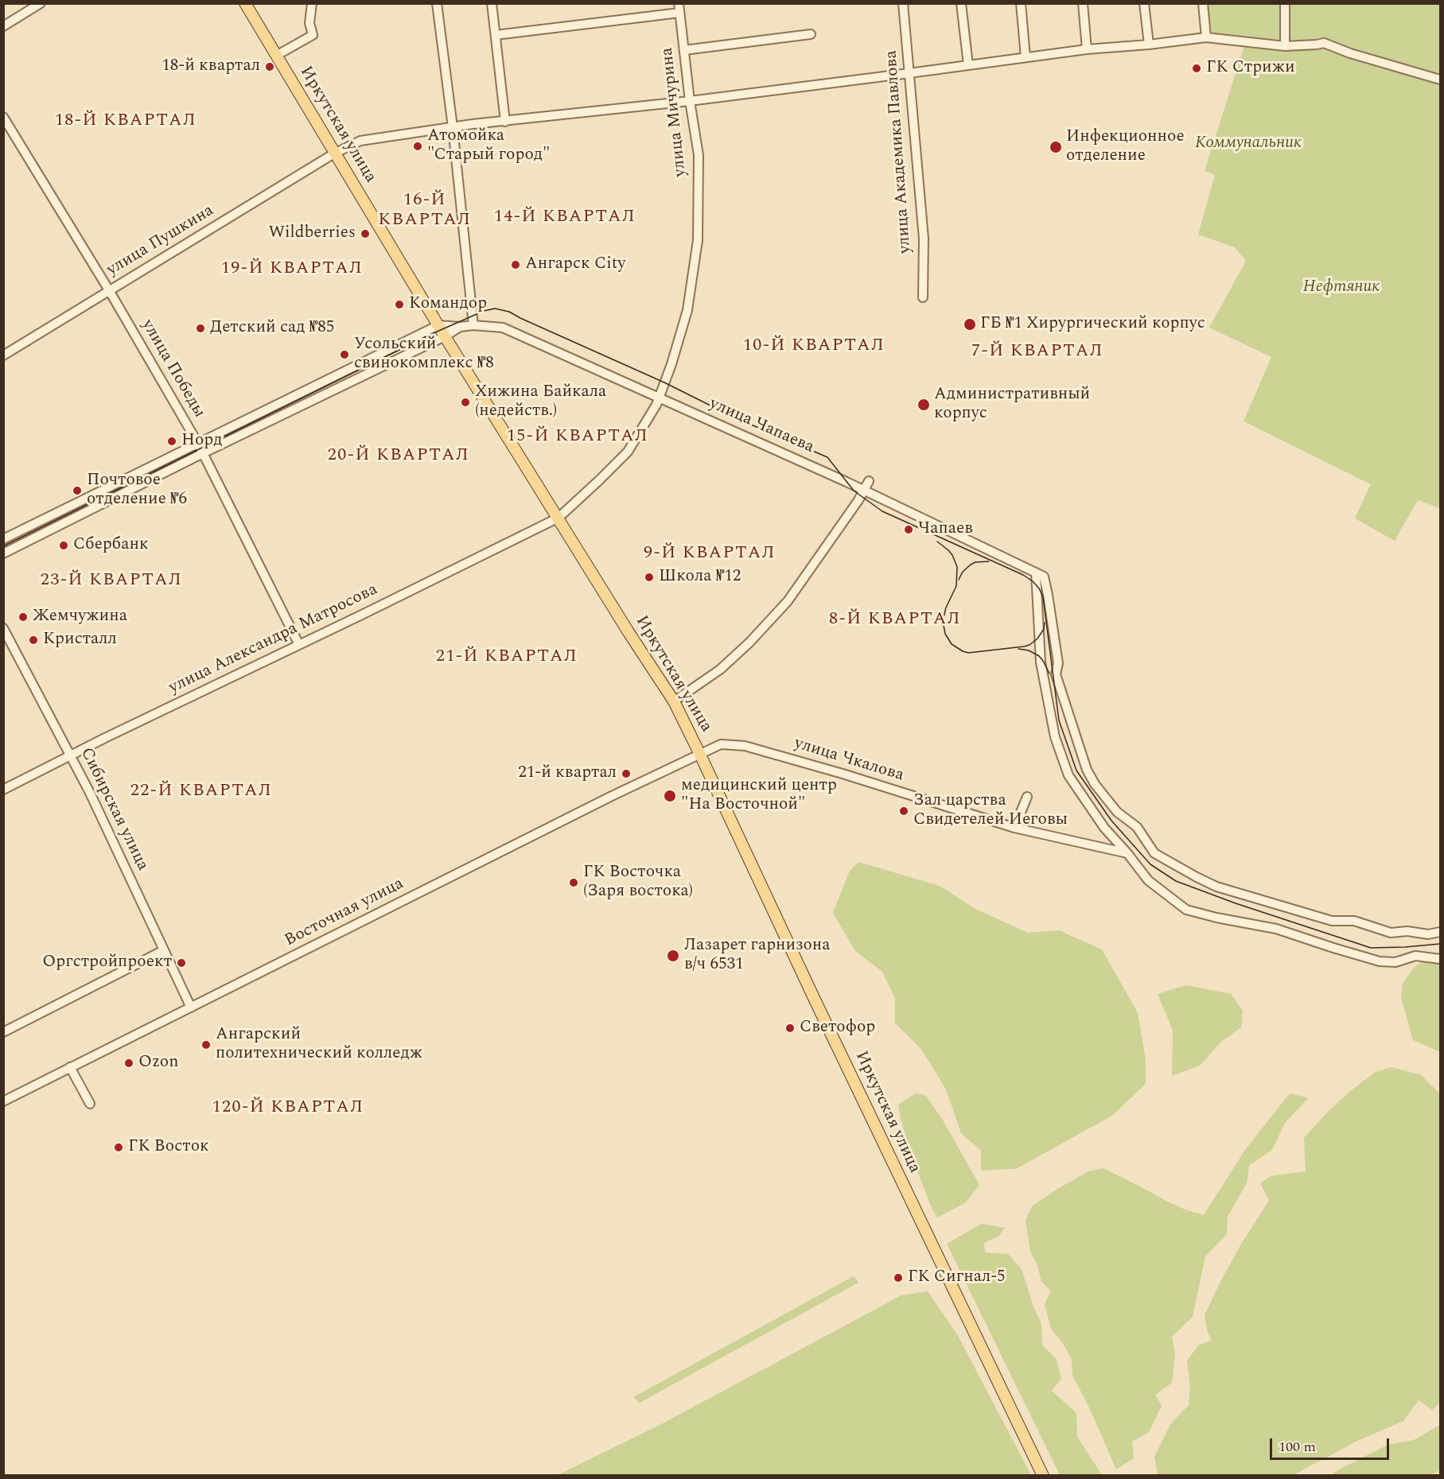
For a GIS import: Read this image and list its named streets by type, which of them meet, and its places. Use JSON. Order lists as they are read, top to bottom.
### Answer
{
  "streets": {
    "main road": ["Иркутская улица"],
    "street": [
      "улица Мичурина",
      "улица Академика Павлова",
      "улица Пушкина",
      "улица Победы",
      "улица Чапаева",
      "улица Александра Матросова",
      "улица Чкалова",
      "Сибирская улица",
      "Восточная улица"
    ]
  },
  "crossings": [
    ["улица Мичурина", "Иркутская улица"],
    ["улица Мичурина", "улица Пушкина"],
    ["улица Мичурина", "улица Чапаева"],
    ["улица Мичурина", "улица Александра Матросова"],
    ["Иркутская улица", "улица Пушкина"],
    ["Иркутская улица", "улица Александра Матросова"],
    ["Иркутская улица", "улица Чкалова"],
    ["Иркутская улица", "Восточная улица"],
    ["улица Академика Павлова", "улица Пушкина"],
    ["улица Пушкина", "улица Победы"],
    ["улица Победы", "улица Александра Матросова"],
    ["улица Александра Матросова", "Сибирская улица"],
    ["улица Чкалова", "Восточная улица"],
    ["Сибирская улица", "Восточная улица"]
  ],
  "districts": [
    "18-Й КВАРТАЛ",
    "16-Й КВАРТАЛ",
    "14-Й КВАРТАЛ",
    "19-Й КВАРТАЛ",
    "10-Й КВАРТАЛ",
    "7-Й КВАРТАЛ",
    "15-Й КВАРТАЛ",
    "20-Й КВАРТАЛ",
    "9-Й КВАРТАЛ",
    "23-Й КВАРТАЛ",
    "8-Й КВАРТАЛ",
    "21-Й КВАРТАЛ",
    "22-Й КВАРТАЛ",
    "120-Й КВАРТАЛ"
  ],
  "parks": ["Коммунальник", "Нефтяник"],
  "places": [
    "18-й квартал",
    "ГК Стрижи",
    "Атомойка \"Старый город\"",
    "Инфекционное отделение",
    "Wildberries",
    "Ангарск City",
    "Командор",
    "ГБ №1 Хирургический корпус",
    "Детский сад №85",
    "Усольский свинокомплекс №8",
    "Хижина Байкала (недейств.)",
    "Административный корпус",
    "Норд",
    "Почтовое отделение №6",
    "Чапаев",
    "Сбербанк",
    "Школа №12",
    "Жемчужина",
    "Кристалл",
    "21-й квартал",
    "медицинский центр \"На Восточной\"",
    "Зал царства Свидетелей Иеговы",
    "ГК Восточка (Заря востока)",
    "Лазарет гарнизона в/ч 6531",
    "Оргстройпроект",
    "Светофор",
    "Ангарский политехнический колледж",
    "Ozon",
    "ГК Восток",
    "ГК Сигнал-5"
  ],
  "scale_bar": "100 m"
}
